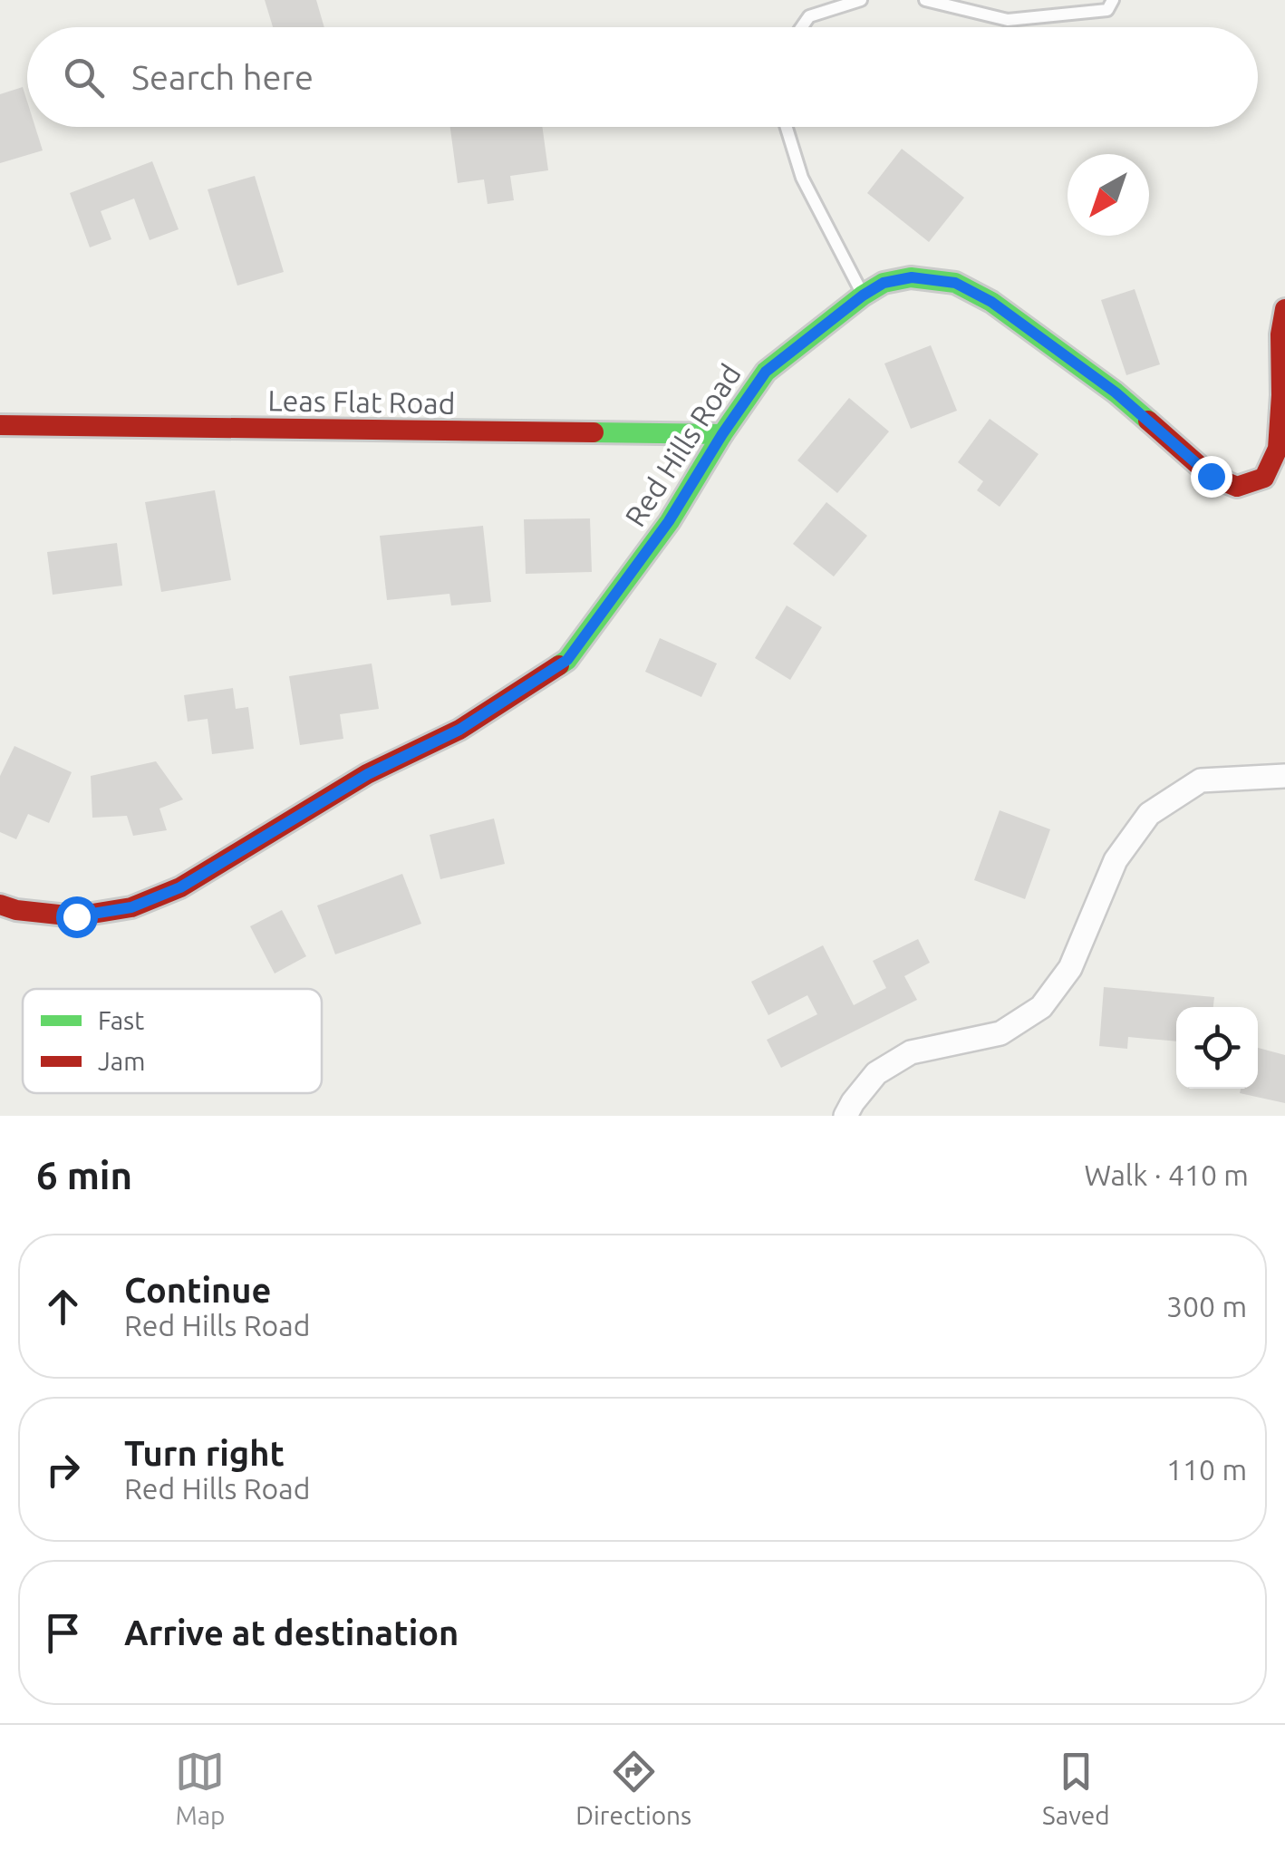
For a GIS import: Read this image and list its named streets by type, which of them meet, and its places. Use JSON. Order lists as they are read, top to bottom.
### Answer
{
  "streets": {
    "main road": ["Leas Flat Road", "Red Hills Road"]
  },
  "crossings": [
    ["Leas Flat Road", "Red Hills Road"]
  ],
  "legend": ["Fast", "Jam"],
  "north": "bottom left",
  "page": {
    "search": "Search here",
    "heading": ["6 min", "Walk · 410 m"],
    "list": [
      ["Continue", "Red Hills Road", "300 m"],
      ["Turn right", "Red Hills Road", "110 m"],
      "Arrive at destination"
    ],
    "nav": ["Map", "Directions", "Saved"]
  }
}
